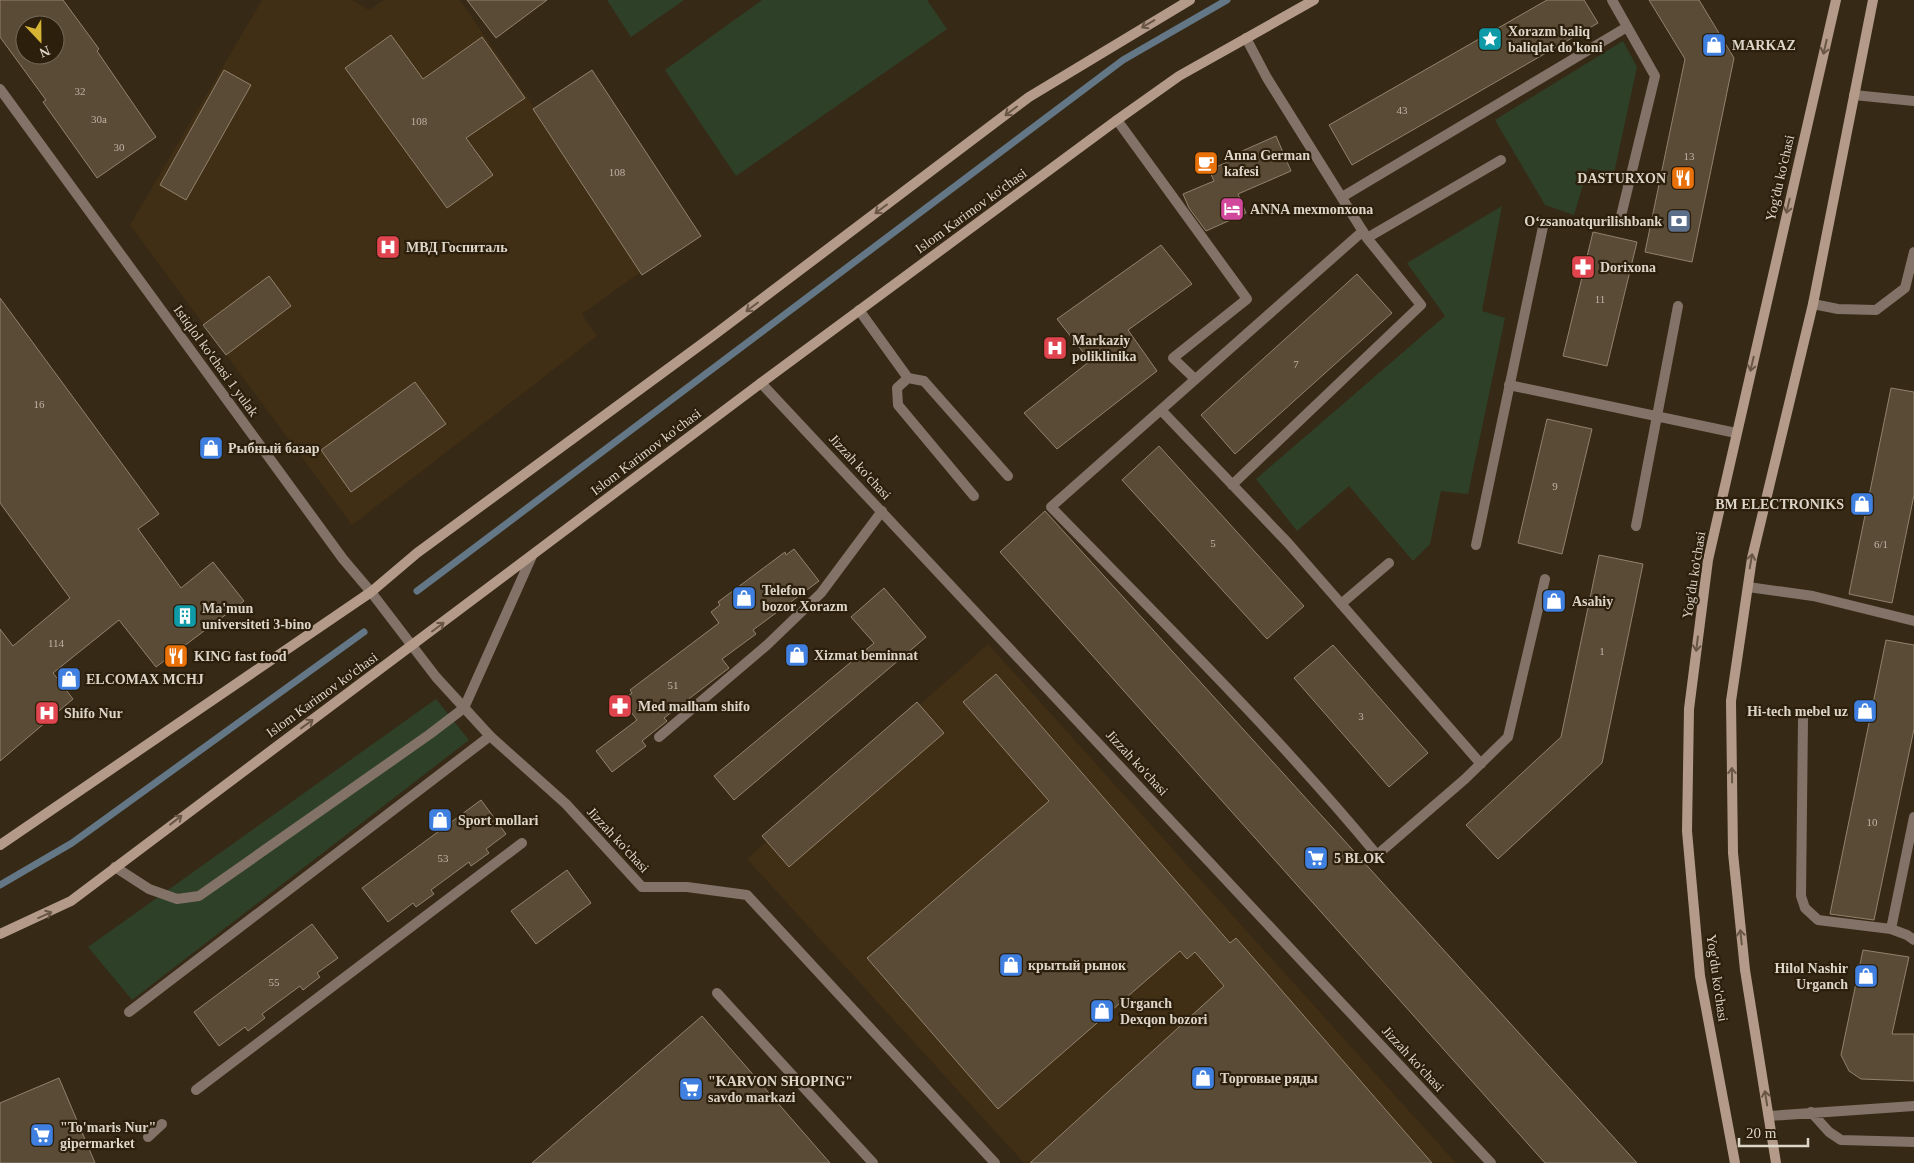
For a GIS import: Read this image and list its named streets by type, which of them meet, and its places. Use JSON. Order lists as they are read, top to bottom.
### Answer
{
  "streets": {
    "main road": ["Yog'du ko'chasi", "Islom Karimov ko'chasi"],
    "street": ["Istiqlol ko'chasi 1 yulak", "Jizzah ko'chasi"]
  },
  "crossings": [
    ["Islom Karimov ko'chasi", "Istiqlol ko'chasi 1 yulak"],
    ["Islom Karimov ko'chasi", "Jizzah ko'chasi"],
    ["Istiqlol ko'chasi 1 yulak", "Jizzah ko'chasi"]
  ],
  "places": {
    "place": ["Xorazm baliq baliqlat do'koni"],
    "shop": [
      "MARKAZ",
      "Рыбный базар",
      "BM ELECTRONIKS",
      "Telefon bozor Xorazm",
      "Asahiy",
      "Xizmat beminnat",
      "ELCOMAX MCHJ",
      "Hi-tech mebel uz",
      "Sport mollari",
      "крытый рынок",
      "Hilol Nashir Urganch",
      "Urganch Dexqon bozori",
      "Торговые ряды"
    ],
    "cafe": ["Anna German kafesi"],
    "restaurant": ["DASTURXON", "KING fast food"],
    "hotel": ["ANNA mexmonxona"],
    "bank": ["Oʻzsanoatqurilishbank"],
    "hospital": ["МВД Госпиталь", "Markaziy poliklinika", "Shifo Nur"],
    "pharmacy": ["Dorixona", "Med malham shifo"],
    "building": ["Ma'mun universiteti 3-bino"],
    "supermarket": ["5 BLOK", "\"KARVON SHOPING\" savdo markazi", "\"To'maris Nur\" gipermarket"]
  },
  "house_numbers": [
    "32",
    "43",
    "30a",
    "108",
    "30",
    "13",
    "108",
    "11",
    "7",
    "16",
    "9",
    "5",
    "6/1",
    "114",
    "1",
    "51",
    "3",
    "10",
    "53",
    "55"
  ],
  "scale_bar": "20 m",
  "north": "bottom"
}
